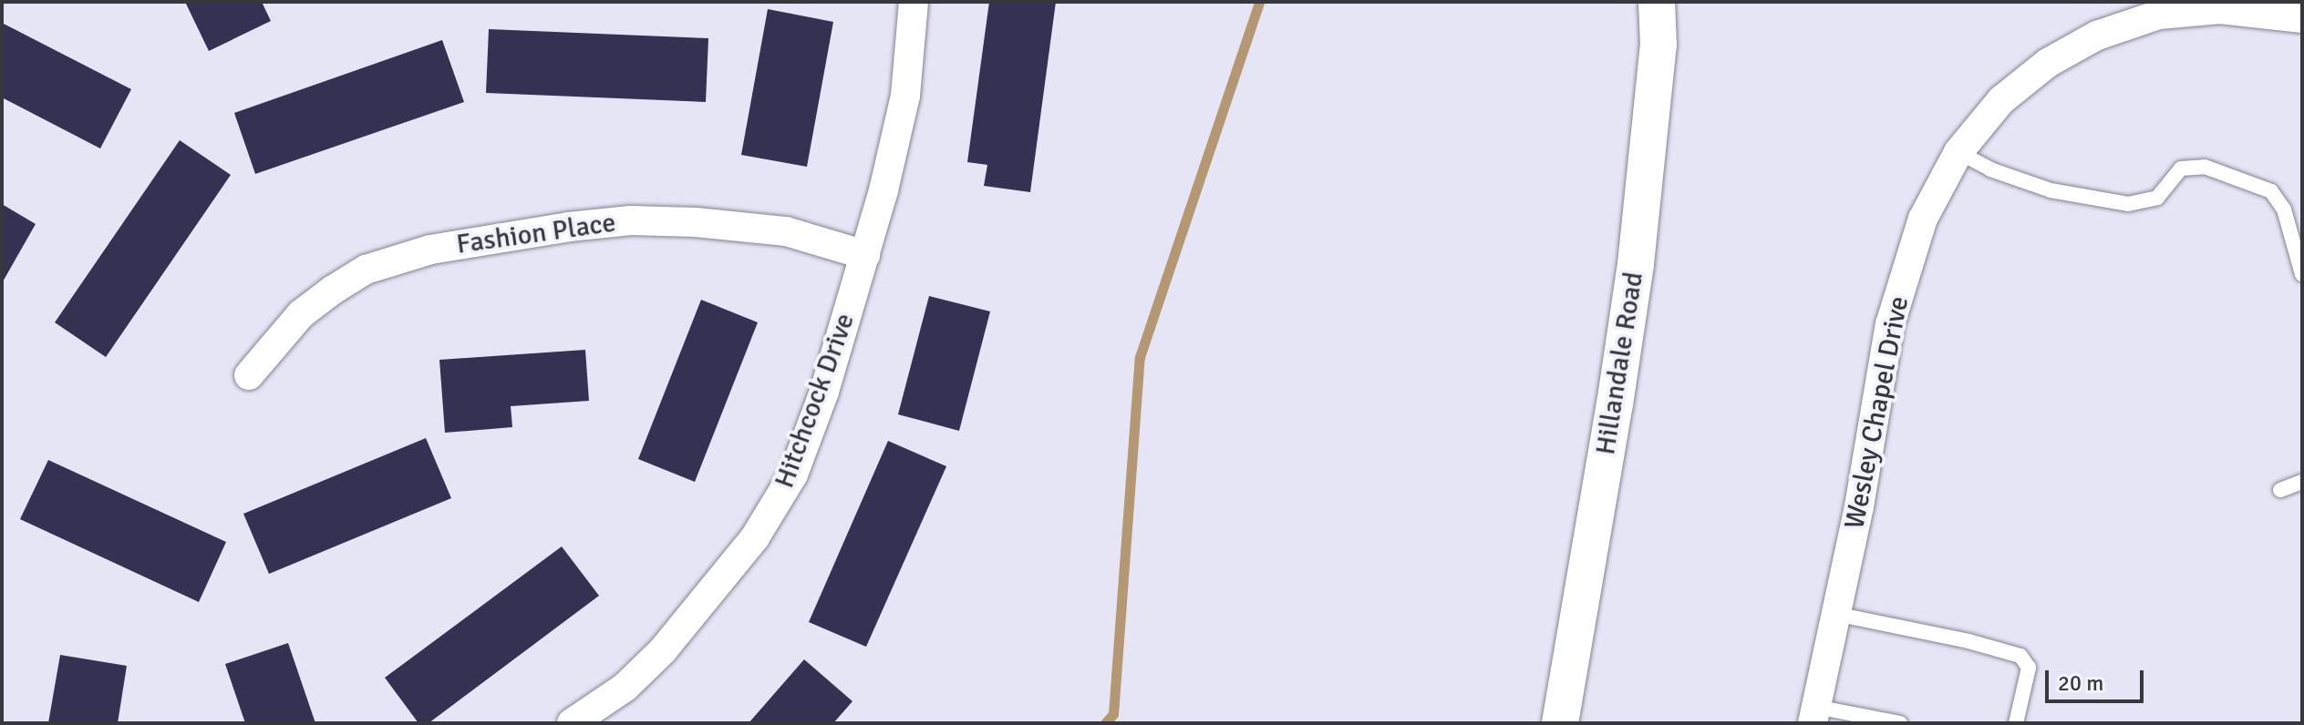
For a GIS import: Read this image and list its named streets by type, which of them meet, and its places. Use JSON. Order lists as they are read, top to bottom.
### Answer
{
  "streets": {
    "street": [
      "Fashion Place",
      "Hillandale Road",
      "Hitchcock Drive",
      "Wesley Chapel Drive"
    ]
  },
  "crossings": [
    ["Fashion Place", "Hitchcock Drive"]
  ],
  "scale_bar": "20 m"
}
